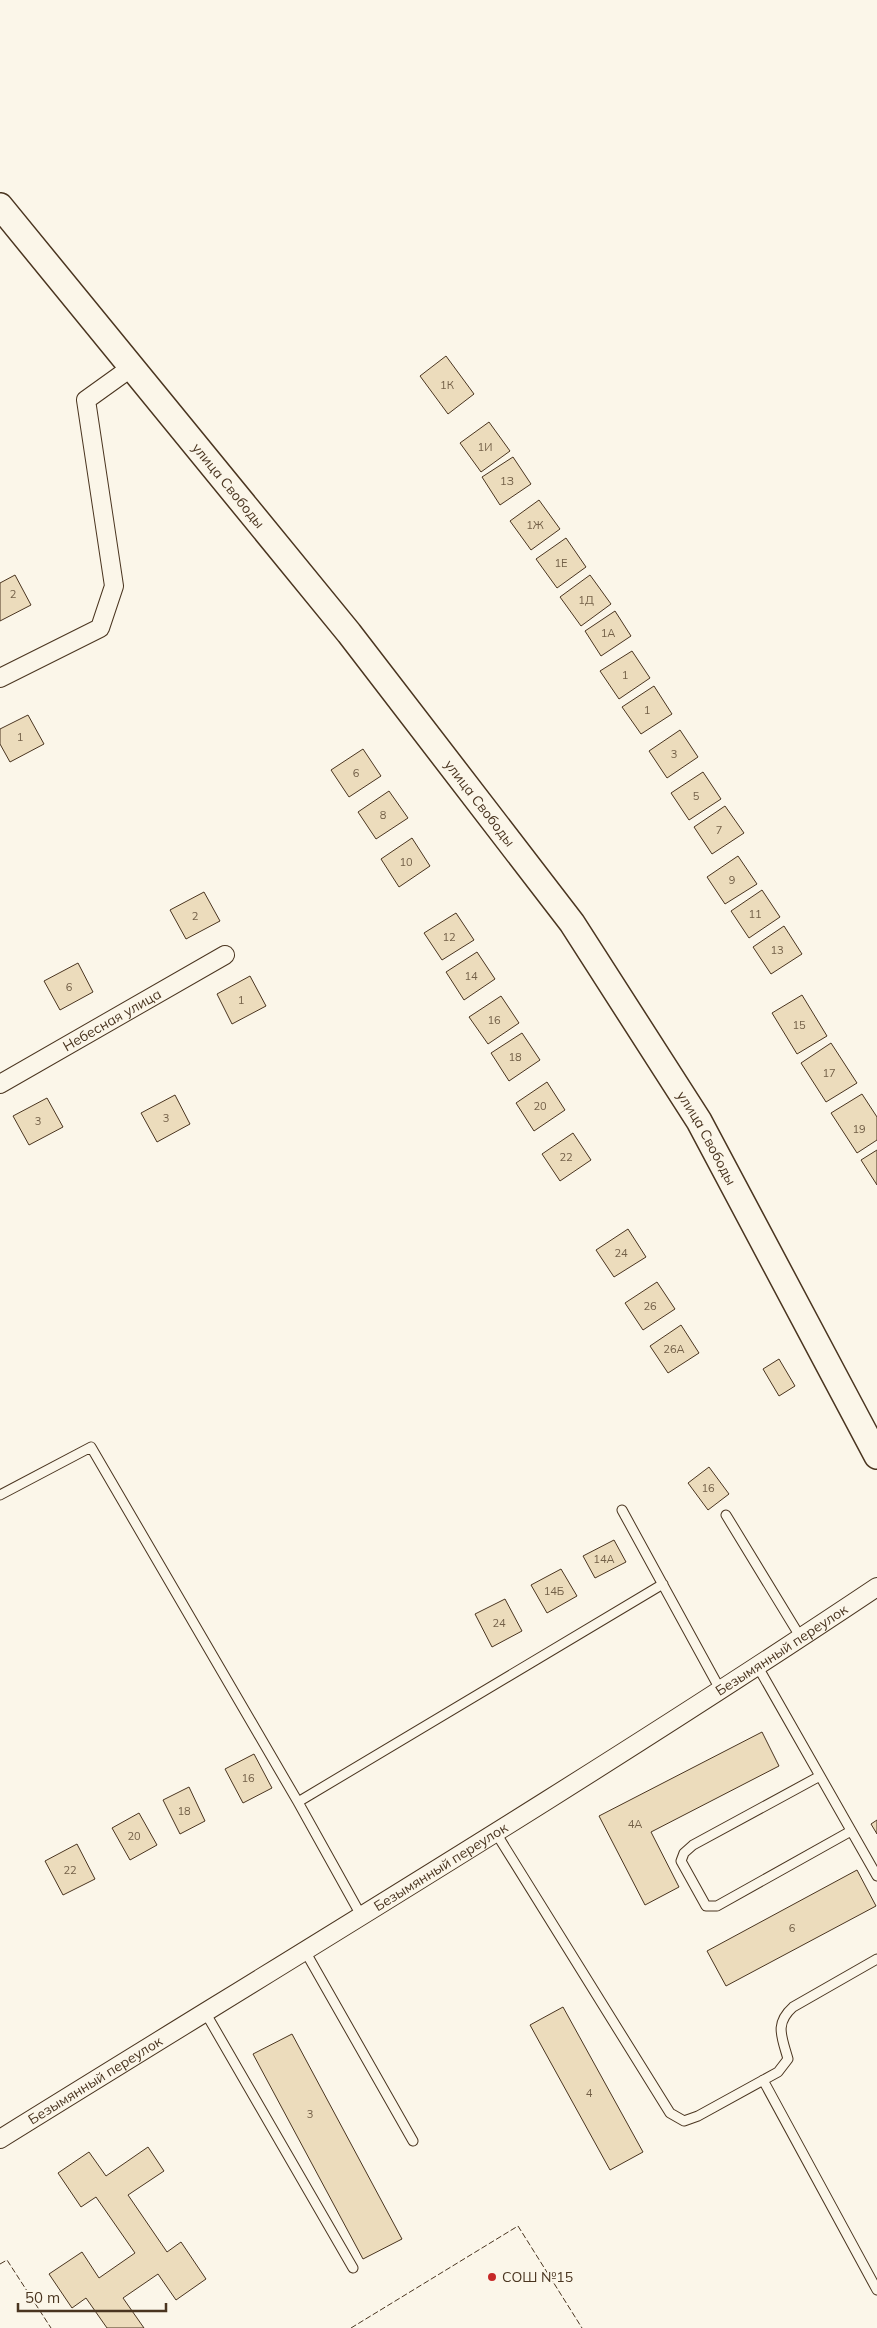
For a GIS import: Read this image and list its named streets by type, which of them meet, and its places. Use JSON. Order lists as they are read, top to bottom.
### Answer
{
  "streets": {
    "main road": ["улица Свободы"],
    "street": ["Небесная улица", "Безымянный переулок"]
  },
  "places": ["СОШ №15"],
  "house_numbers": [
    "1К",
    "1И",
    "1З",
    "1Ж",
    "1Е",
    "2",
    "1Д",
    "1А",
    "1",
    "1",
    "1",
    "3",
    "6",
    "5",
    "8",
    "7",
    "10",
    "9",
    "11",
    "2",
    "12",
    "13",
    "14",
    "6",
    "1",
    "16",
    "15",
    "18",
    "17",
    "20",
    "3",
    "3",
    "19",
    "22",
    "24",
    "26",
    "26А",
    "16",
    "14А",
    "14Б",
    "24",
    "16",
    "18",
    "4А",
    "20",
    "22",
    "6",
    "4",
    "3"
  ],
  "scale_bar": "50 m"
}
